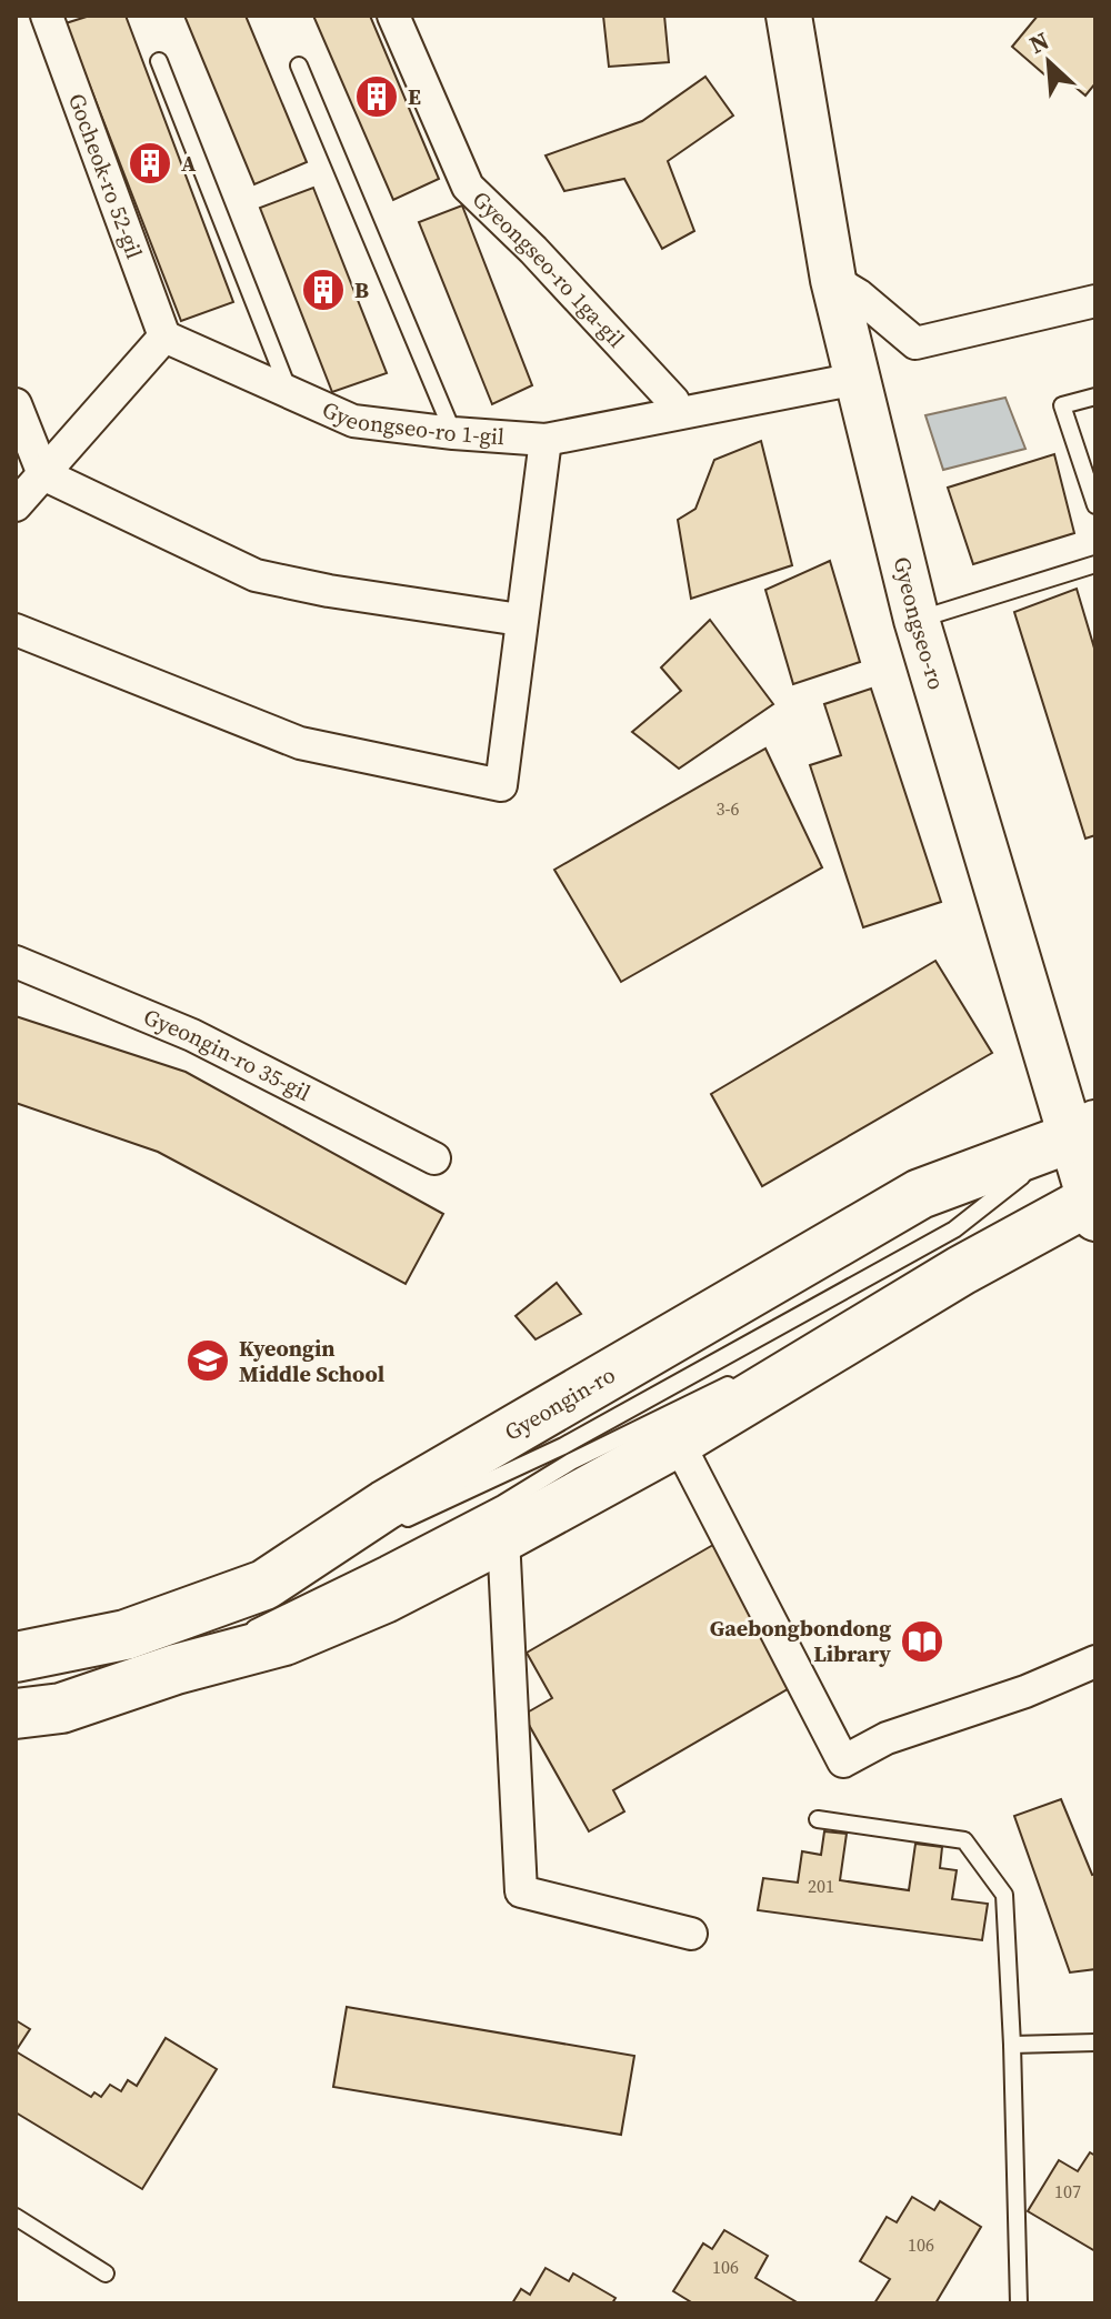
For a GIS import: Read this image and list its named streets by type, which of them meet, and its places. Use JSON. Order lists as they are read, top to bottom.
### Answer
{
  "streets": {
    "main road": ["Gyeongseo-ro", "Gyeongin-ro"],
    "street": [
      "Gocheok-ro 52-gil",
      "Gyeongseo-ro 1ga-gil",
      "Gyeongseo-ro 1-gil",
      "Gyeongin-ro 35-gil"
    ]
  },
  "crossings": [
    ["Gocheok-ro 52-gil", "Gyeongseo-ro 1-gil"],
    ["Gyeongseo-ro 1ga-gil", "Gyeongseo-ro 1-gil"],
    ["Gyeongseo-ro 1-gil", "Gyeongseo-ro"],
    ["Gyeongseo-ro", "Gyeongin-ro"]
  ],
  "places": {
    "building": ["E", "A", "B"],
    "school or university": ["Kyeongin Middle School"],
    "library": ["Gaebongbondong Library"]
  },
  "house_numbers": [
    "3-6",
    "201",
    "107",
    "106",
    "106"
  ],
  "north": "top left"
}
